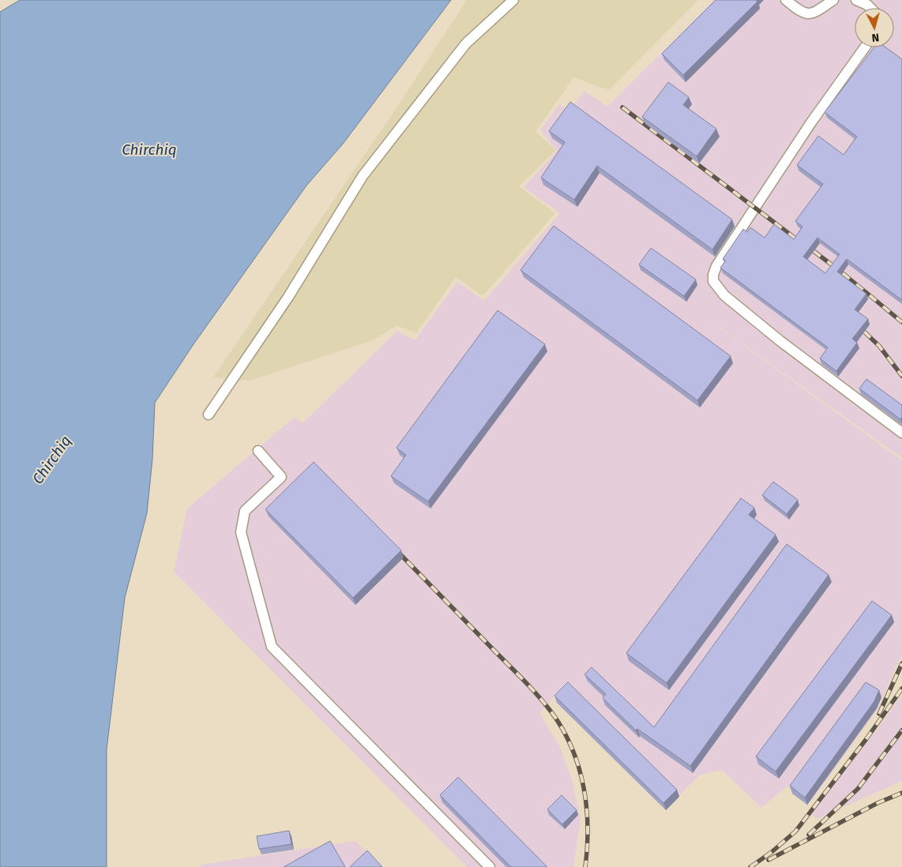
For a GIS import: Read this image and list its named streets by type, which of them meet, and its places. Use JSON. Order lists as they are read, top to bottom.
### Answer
{
  "water": ["Chirchiq"],
  "north": "bottom"
}
